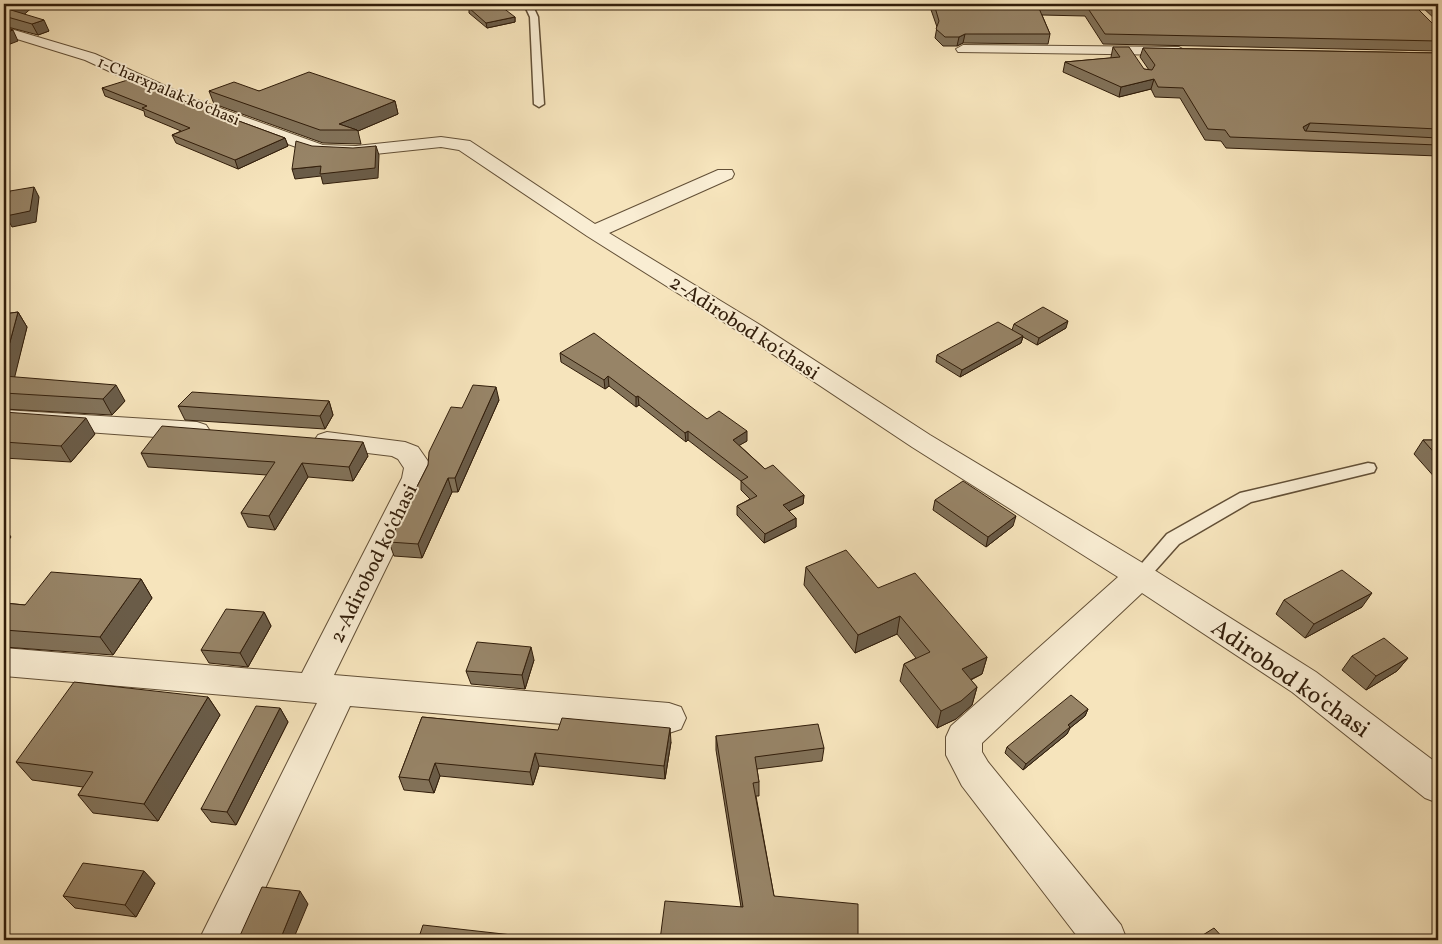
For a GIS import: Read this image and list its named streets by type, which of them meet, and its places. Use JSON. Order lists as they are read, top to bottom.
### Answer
{
  "streets": {
    "street": ["1-Charxpalak koʻchasi", "2-Adirobod koʻchasi", "Adirobod koʻchasi"]
  },
  "crossings": [
    ["1-Charxpalak koʻchasi", "2-Adirobod koʻchasi"],
    ["2-Adirobod koʻchasi", "Adirobod koʻchasi"]
  ]
}
